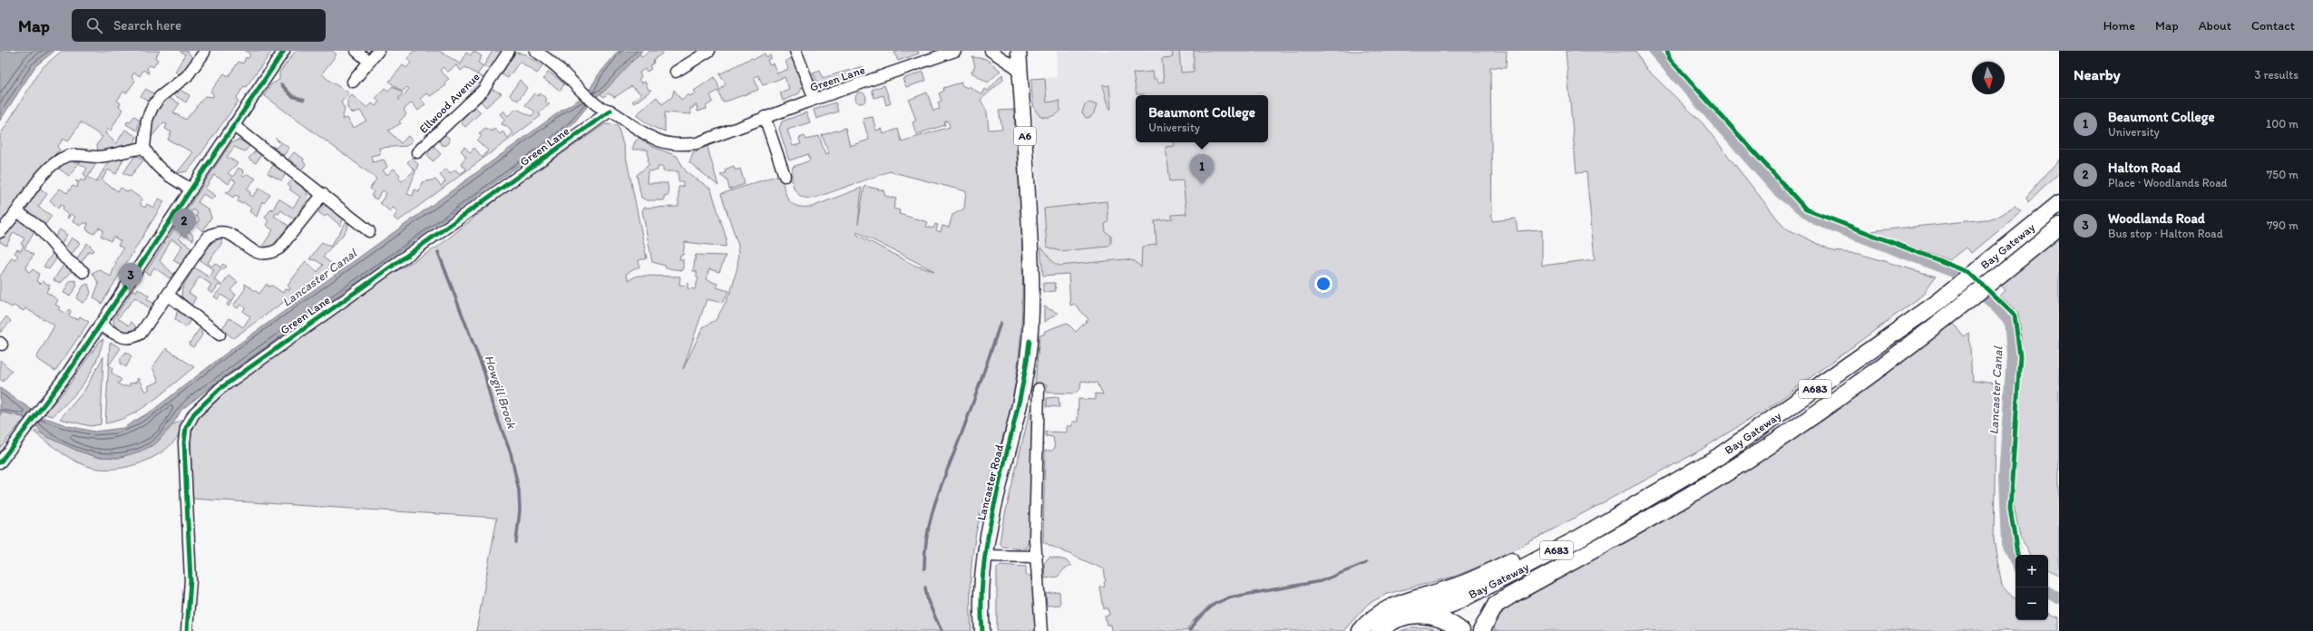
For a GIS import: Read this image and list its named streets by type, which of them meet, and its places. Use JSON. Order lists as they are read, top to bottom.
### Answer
{
  "streets": {
    "highway": ["Bay Gateway", "A683"],
    "main road": ["A6", "Lancaster Road"],
    "street": ["Green Lane", "Ellwood Avenue"]
  },
  "water": ["Lancaster Canal", "Howgill Brook"],
  "north": "bottom",
  "page": {
    "header": "Map",
    "search": "Search here",
    "nav": [
      "Home",
      "Map",
      "About",
      "Contact"
    ],
    "heading": ["Nearby", "3 results"],
    "popup": ["Beaumont College", "University"],
    "list": [
      {
        "mark": "1",
        "name": "Beaumont College",
        "note": "University",
        "value": "100 m"
      },
      {
        "mark": "2",
        "name": "Halton Road",
        "note": "Place · Woodlands Road",
        "value": "750 m"
      },
      {
        "mark": "3",
        "name": "Woodlands Road",
        "note": "Bus stop · Halton Road",
        "value": "790 m"
      }
    ],
    "pins": ["1", "2", "3"],
    "map_buttons": ["+", "−"]
  }
}
